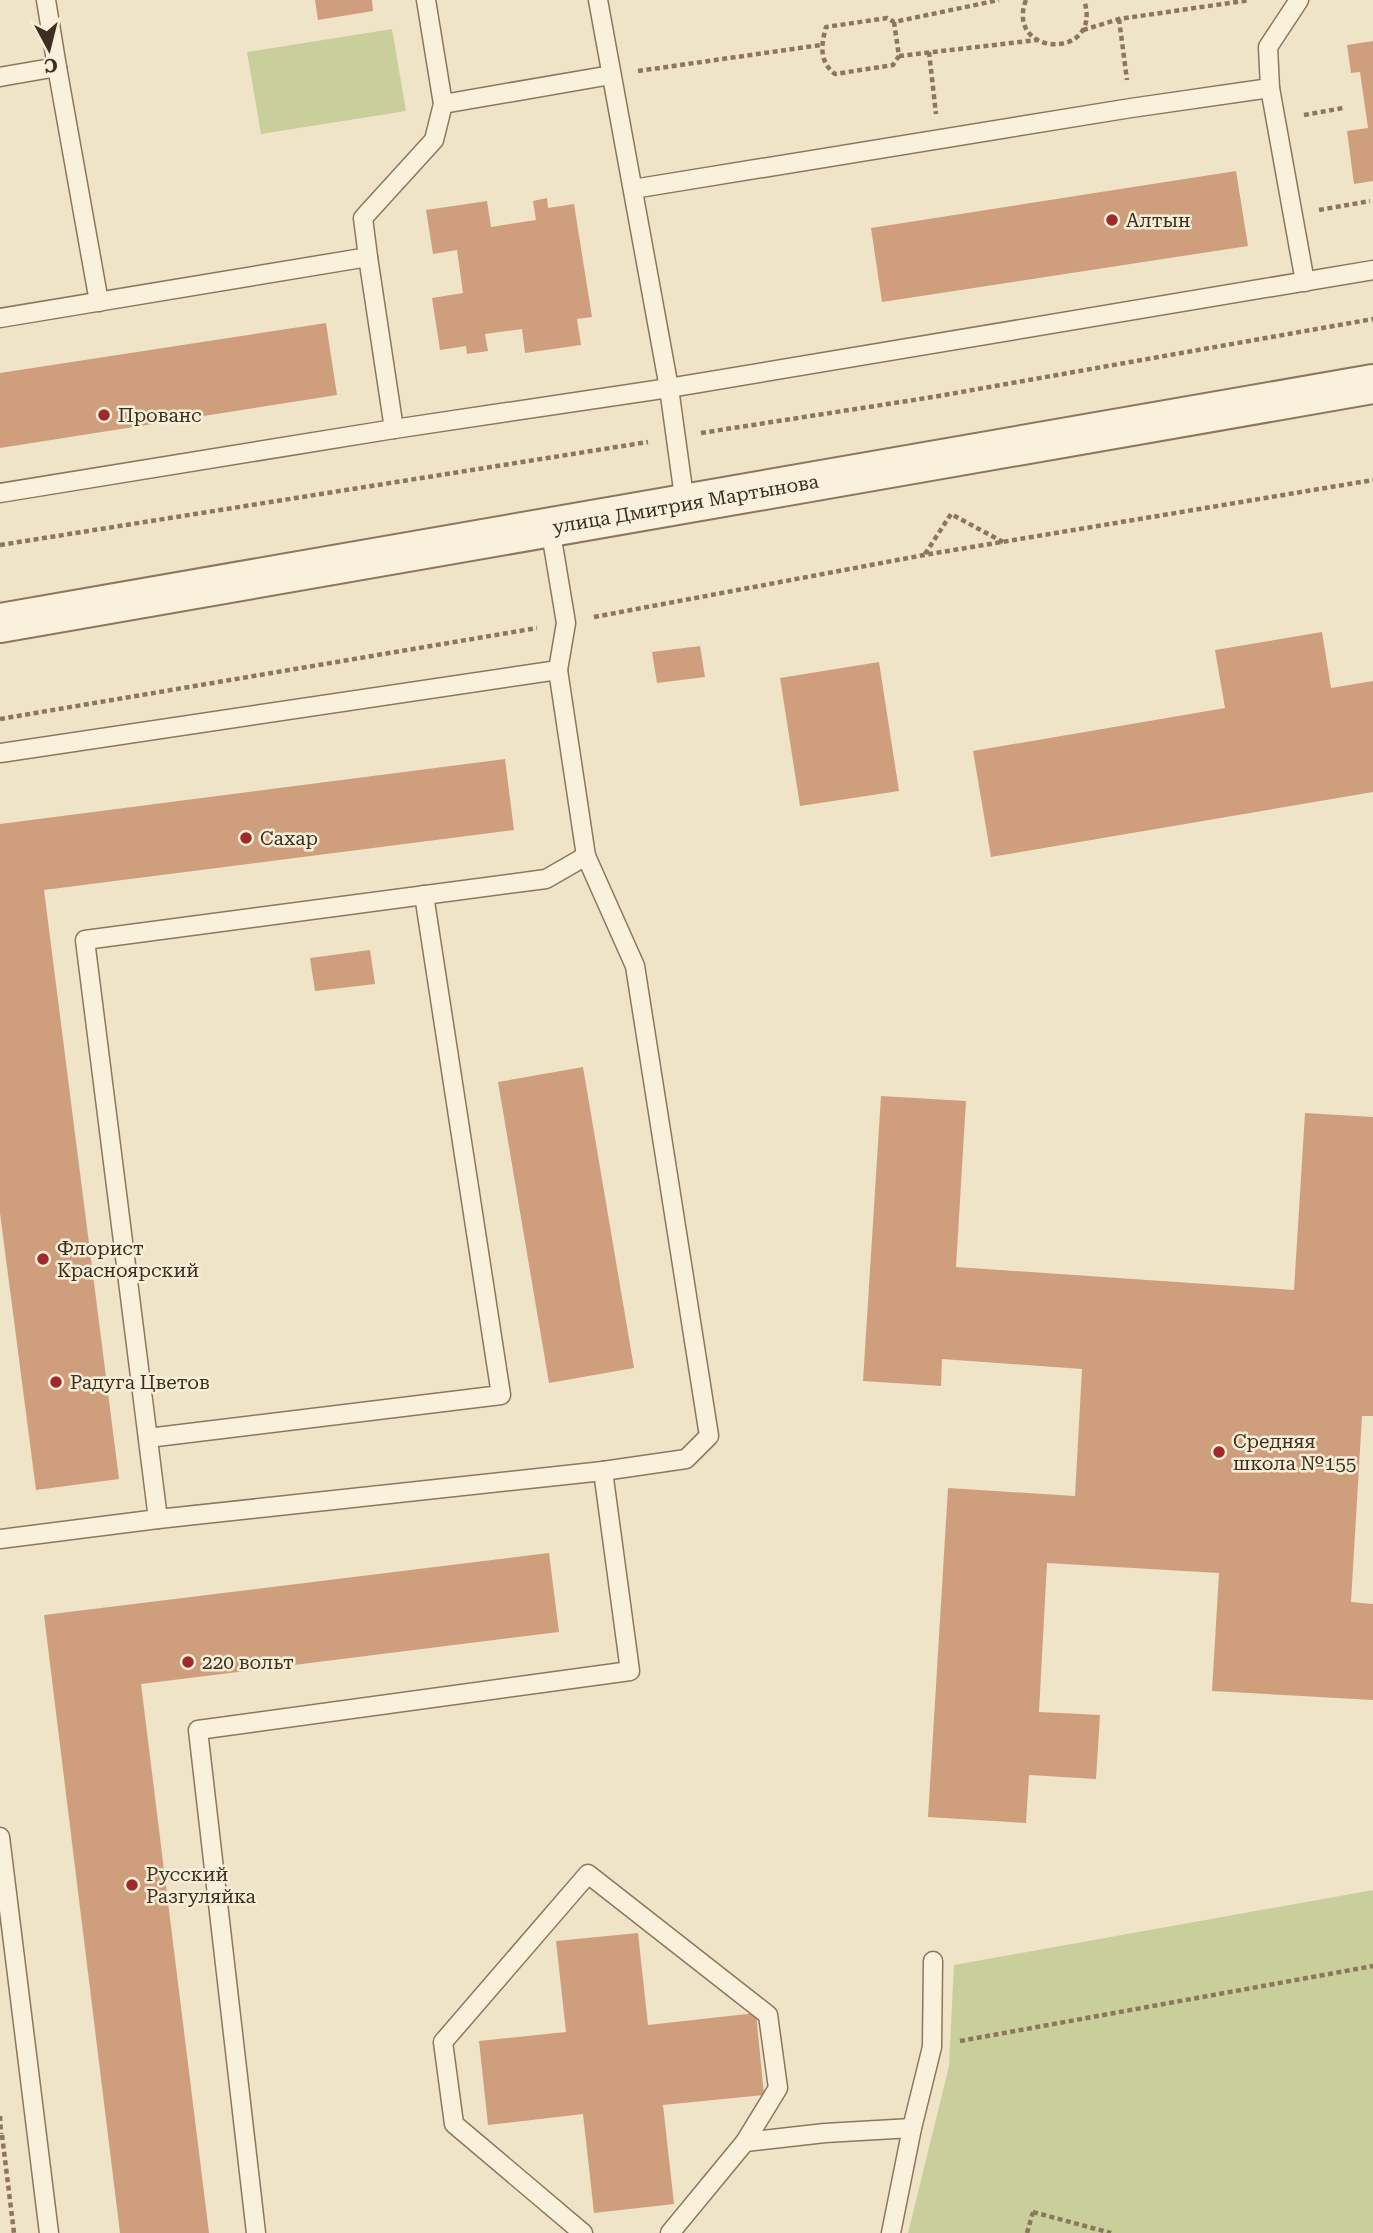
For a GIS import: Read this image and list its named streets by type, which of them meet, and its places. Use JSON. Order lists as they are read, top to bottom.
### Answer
{
  "streets": {
    "street": ["улица Дмитрия Мартынова"]
  },
  "places": [
    "Алтын",
    "Прованс",
    "Сахар",
    "Флорист Красноярский",
    "Радуга Цветов",
    "Средняя школа №155",
    "220 вольт",
    "Русский Разгуляйка"
  ],
  "north": "bottom"
}
